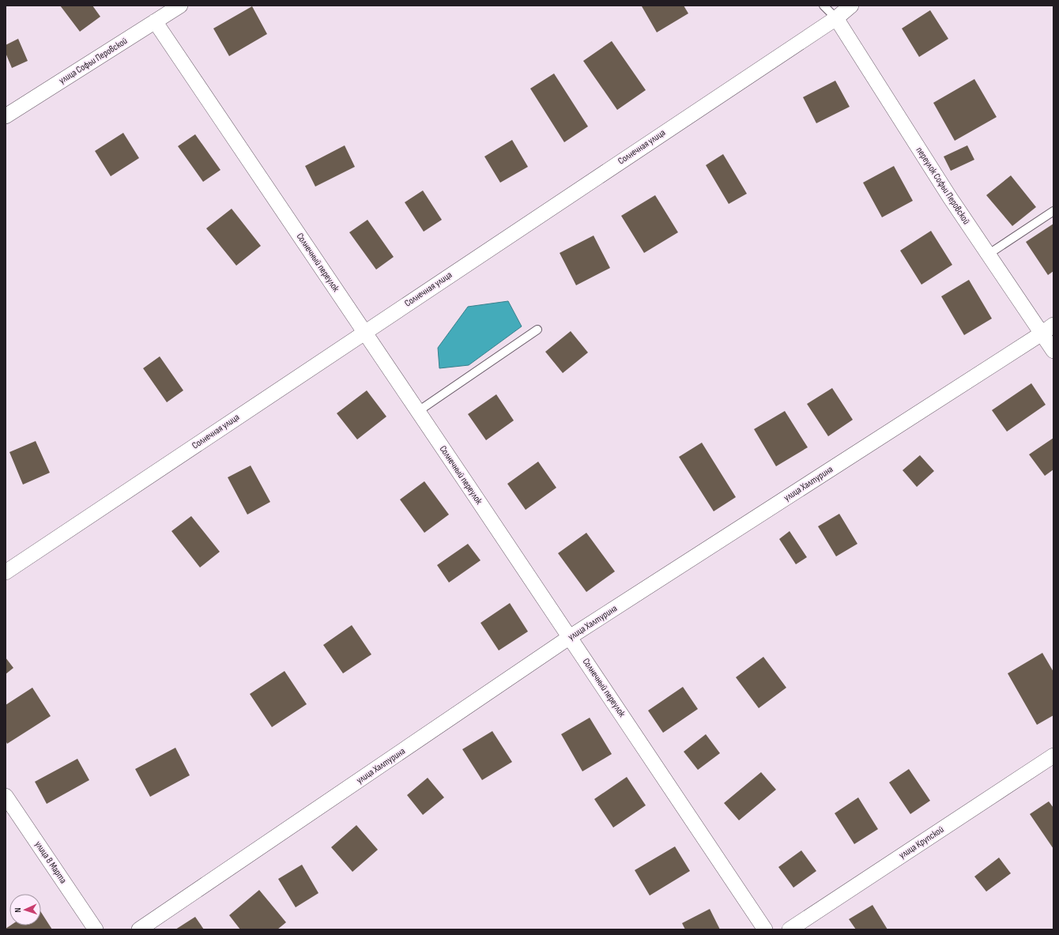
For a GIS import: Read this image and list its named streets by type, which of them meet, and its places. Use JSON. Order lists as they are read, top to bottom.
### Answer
{
  "streets": {
    "street": [
      "улица Софьи Перовской",
      "Солнечная улица",
      "переулок Софьи Перовской",
      "Солнечный переулок",
      "улица Халтурина",
      "улица Крупской",
      "улица 8 Марта"
    ]
  },
  "crossings": [
    ["улица Софьи Перовской", "Солнечный переулок"],
    ["Солнечная улица", "переулок Софьи Перовской"],
    ["Солнечная улица", "Солнечный переулок"],
    ["переулок Софьи Перовской", "улица Халтурина"],
    ["Солнечный переулок", "улица Халтурина"]
  ],
  "north": "left"
}
